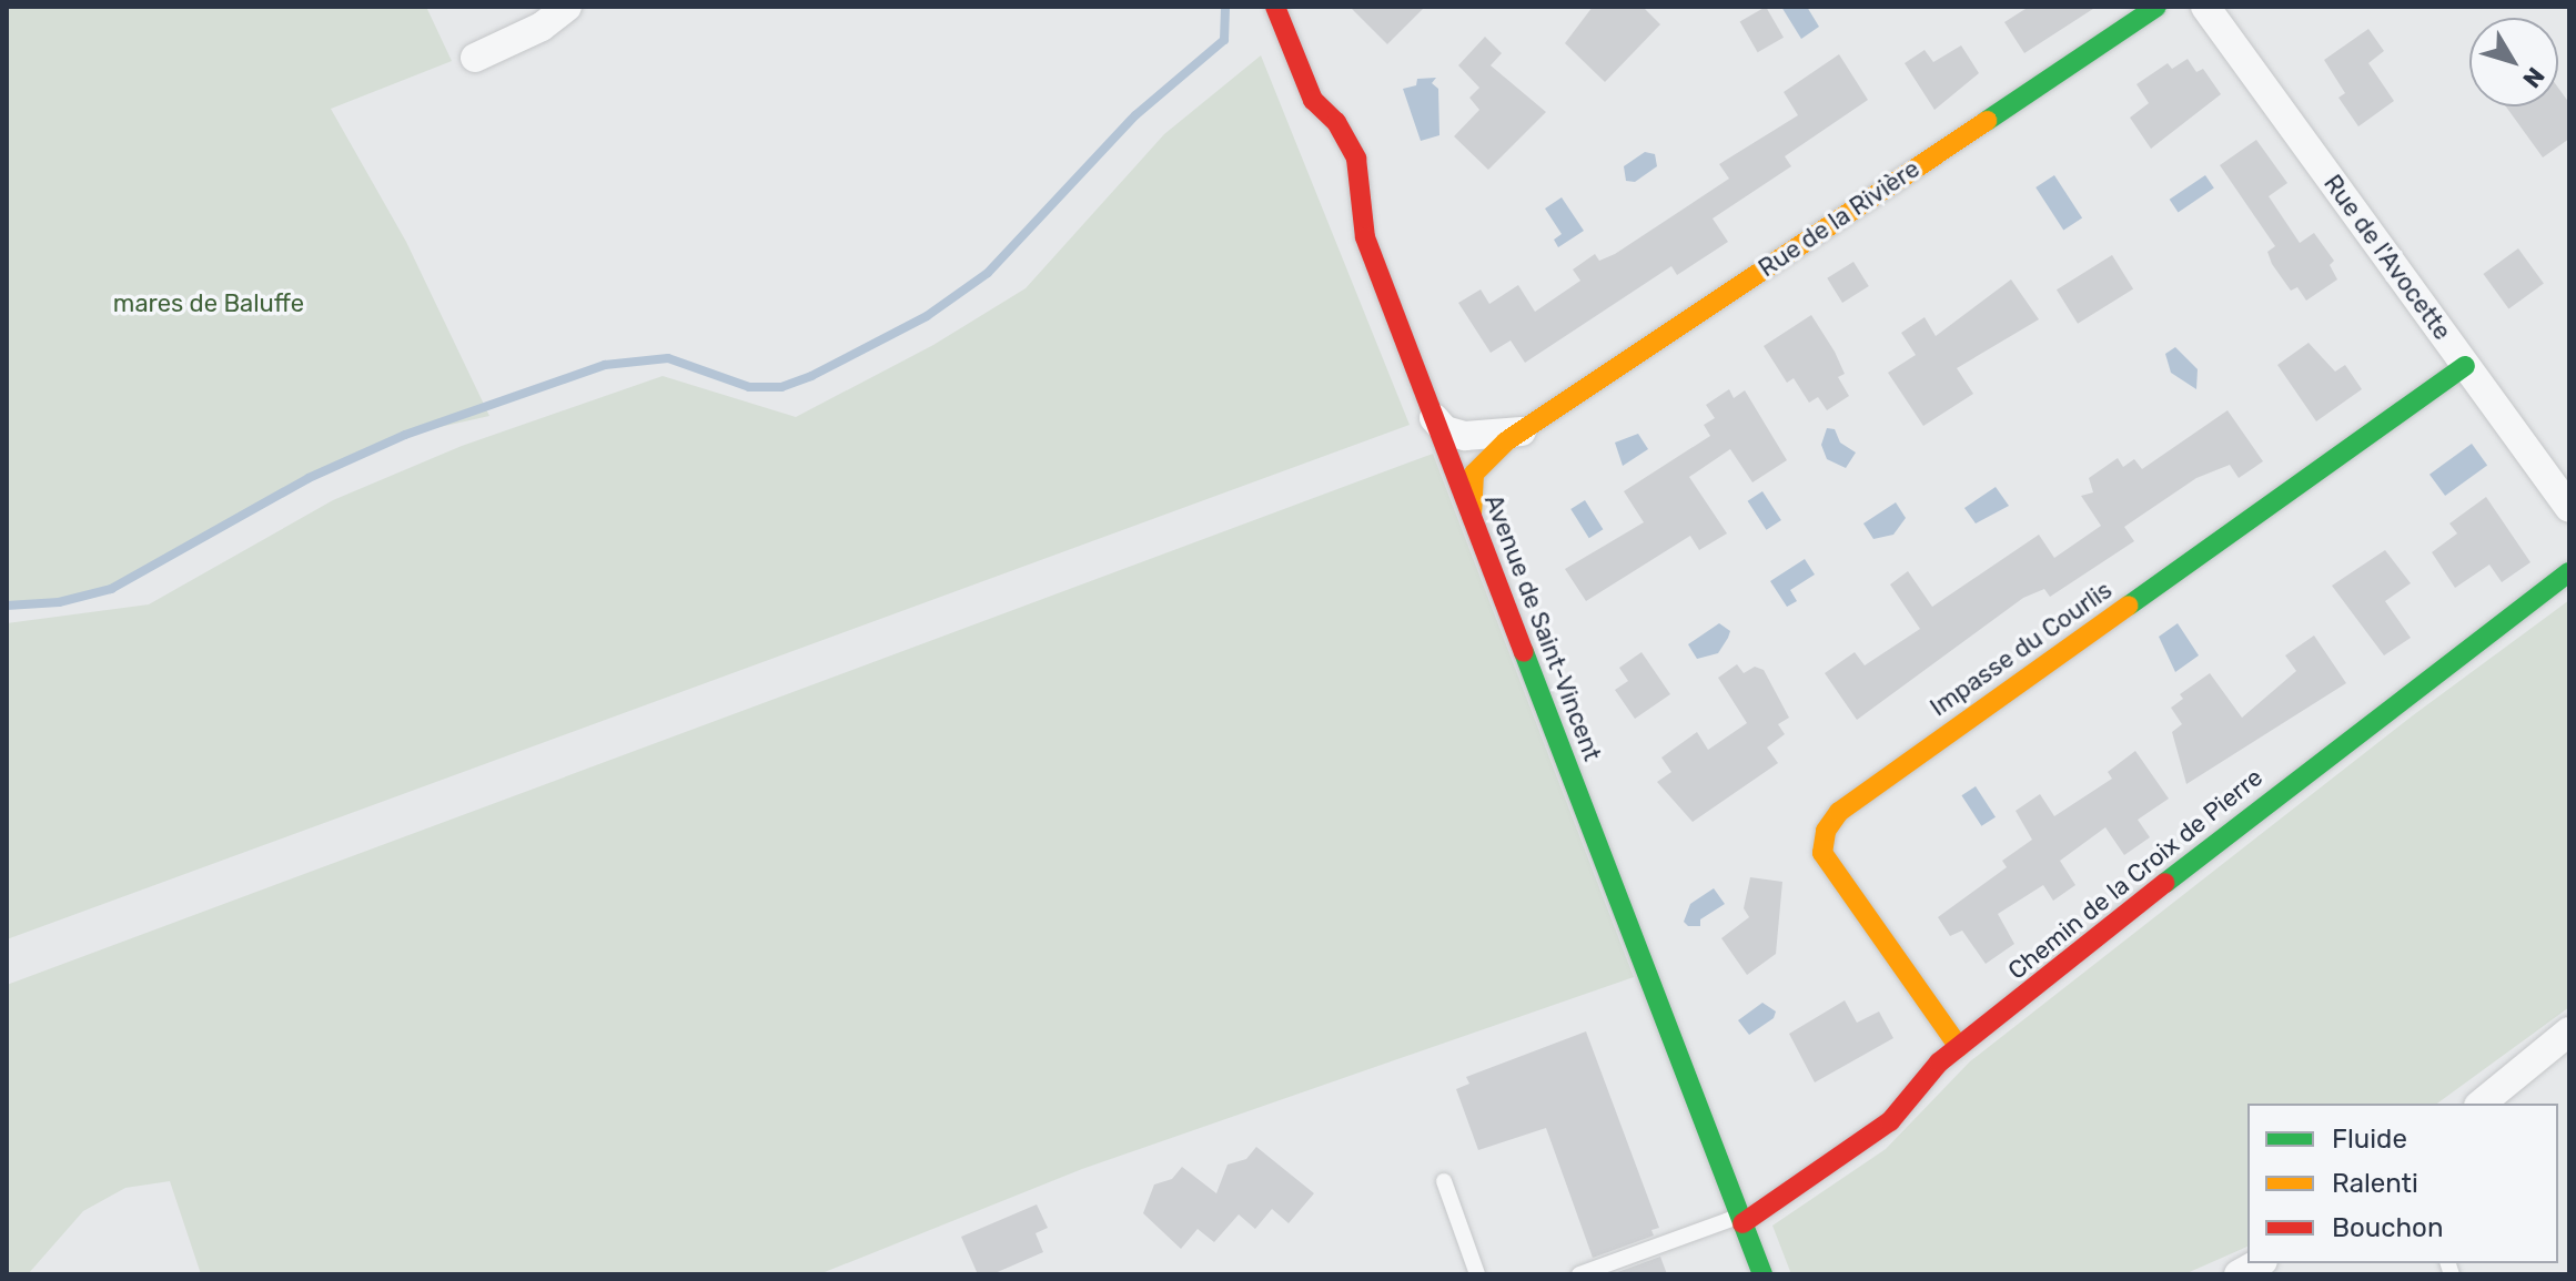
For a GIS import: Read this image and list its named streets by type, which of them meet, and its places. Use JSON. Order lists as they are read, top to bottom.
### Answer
{
  "streets": {
    "street": [
      "Rue de la Rivière",
      "Rue de l'Avocette",
      "Avenue de Saint-Vincent",
      "Impasse du Courlis",
      "Chemin de la Croix de Pierre"
    ]
  },
  "crossings": [
    ["Rue de la Rivière", "Avenue de Saint-Vincent"],
    ["Rue de l'Avocette", "Impasse du Courlis"],
    ["Avenue de Saint-Vincent", "Chemin de la Croix de Pierre"],
    ["Impasse du Courlis", "Chemin de la Croix de Pierre"]
  ],
  "parks": ["mares de Baluffe"],
  "legend": ["Fluide", "Ralenti", "Bouchon"],
  "north": "bottom right"
}
